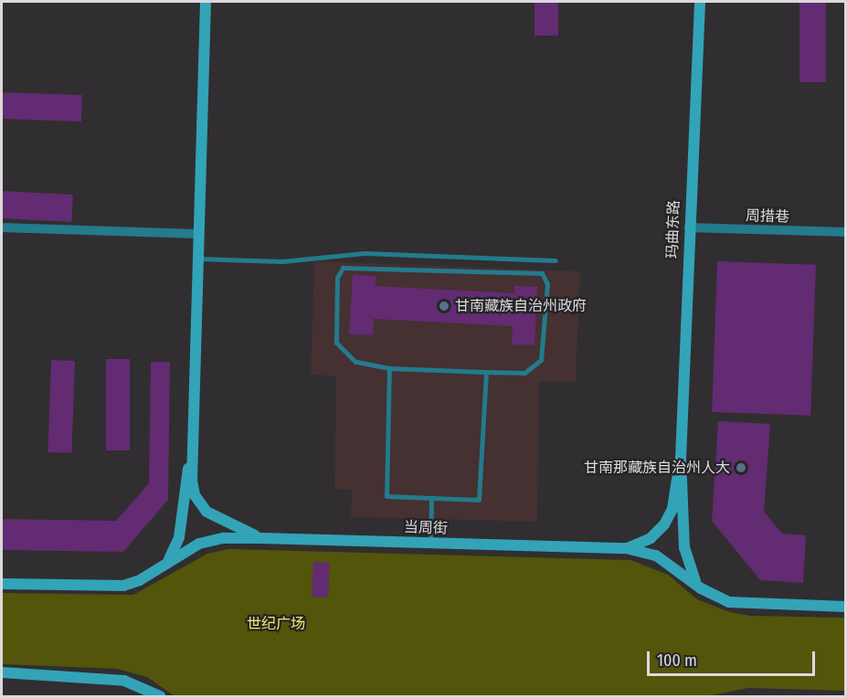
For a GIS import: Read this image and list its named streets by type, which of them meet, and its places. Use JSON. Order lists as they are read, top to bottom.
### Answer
{
  "streets": {
    "street": ["周措巷", "玛曲东路", "当周街"]
  },
  "crossings": [
    ["周措巷", "玛曲东路"]
  ],
  "parks": ["世纪广场"],
  "places": ["甘南藏族自治州政府", "甘南那藏族自治州人大"],
  "scale_bar": "100 m"
}
